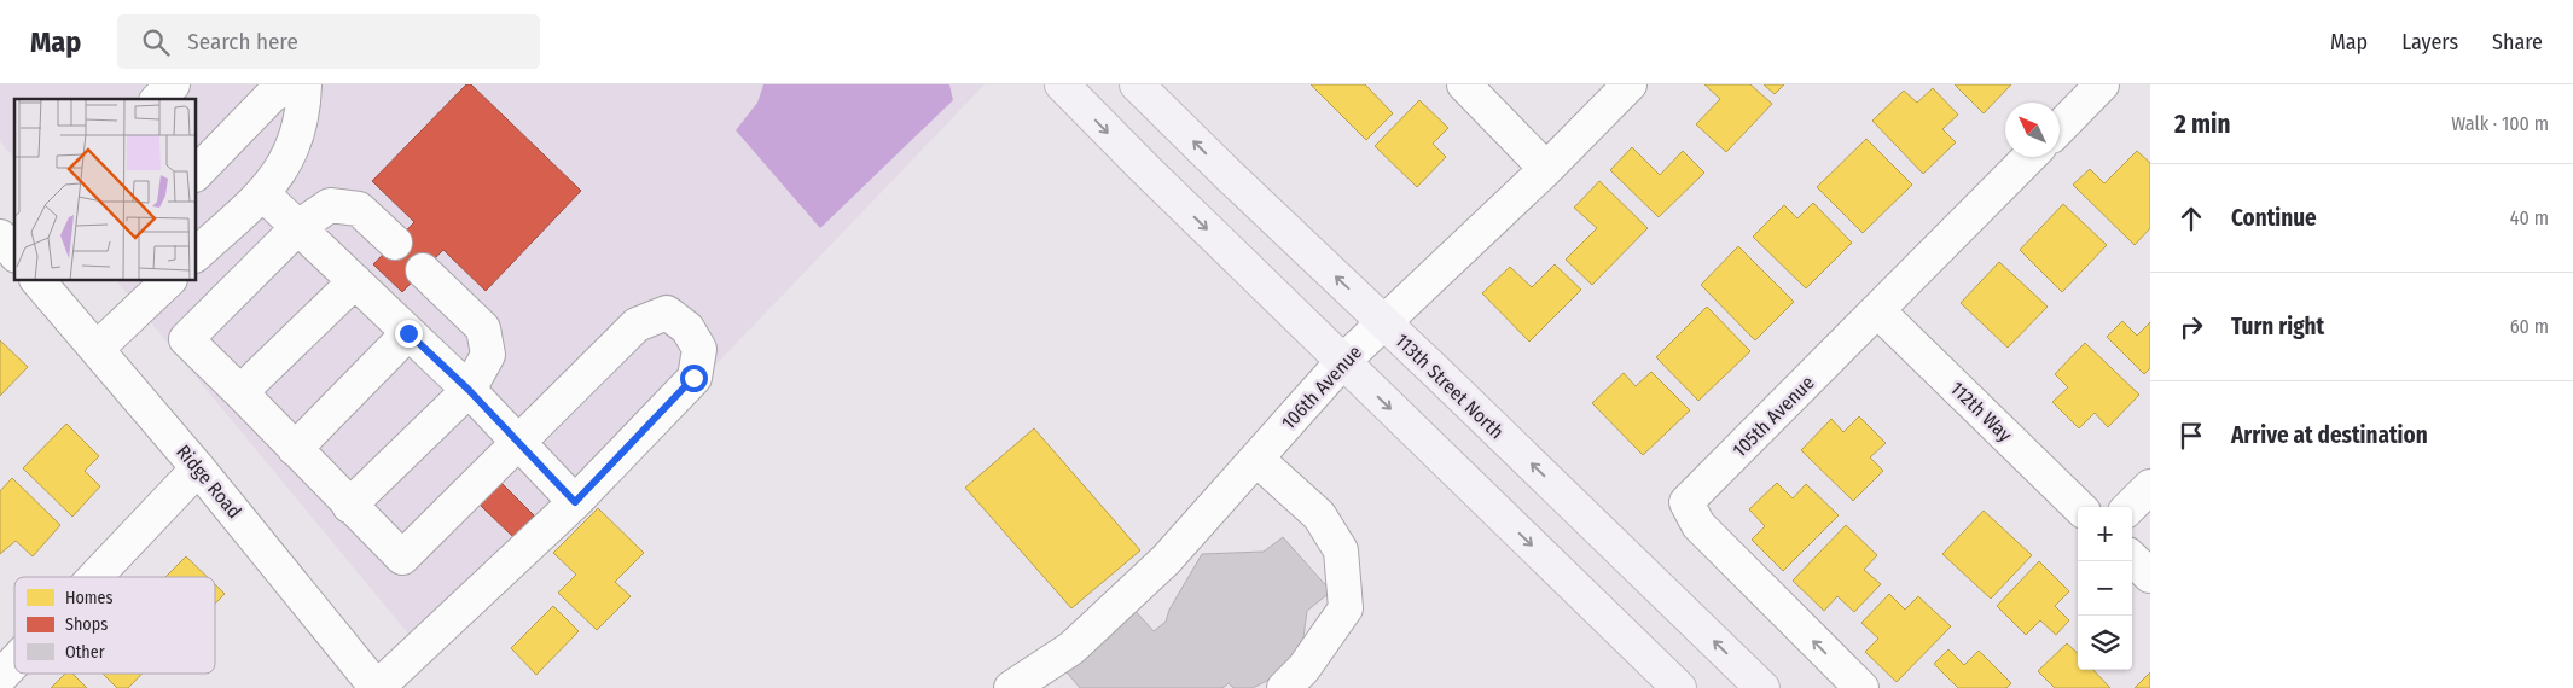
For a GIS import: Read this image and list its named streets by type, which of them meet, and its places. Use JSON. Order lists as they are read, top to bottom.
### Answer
{
  "streets": {
    "main road": ["113th Street North"],
    "street": [
      "106th Avenue",
      "112th Way",
      "105th Avenue",
      "Ridge Road"
    ]
  },
  "crossings": [
    ["113th Street North", "106th Avenue"],
    ["112th Way", "105th Avenue"]
  ],
  "legend": ["Homes", "Shops", "Other"],
  "north": "top left",
  "page": {
    "header": "Map",
    "search": "Search here",
    "nav": ["Map", "Layers", "Share"],
    "heading": ["2 min", "Walk · 100 m"],
    "list": [
      ["Continue", "40 m"],
      ["Turn right", "60 m"],
      "Arrive at destination"
    ],
    "map_buttons": ["+", "−"]
  }
}
